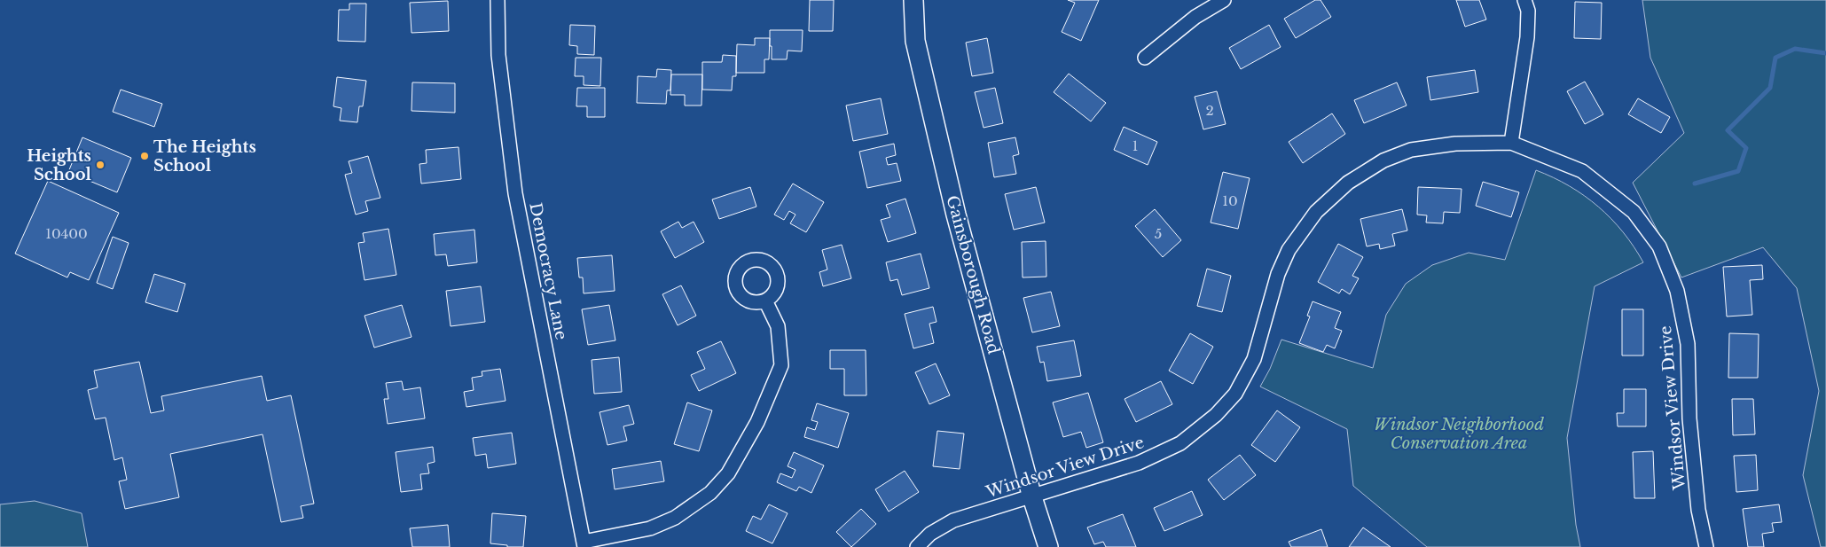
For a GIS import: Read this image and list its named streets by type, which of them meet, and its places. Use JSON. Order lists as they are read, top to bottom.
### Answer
{
  "streets": {
    "street": ["Democracy Lane", "Gainsborough Road", "Windsor View Drive"]
  },
  "crossings": [
    ["Gainsborough Road", "Windsor View Drive"]
  ],
  "parks": ["Windsor Neighborhood Conservation Area"],
  "places": ["The Heights School", "Heights School"],
  "house_numbers": [
    "2",
    "1",
    "10",
    "10400",
    "5"
  ]
}
